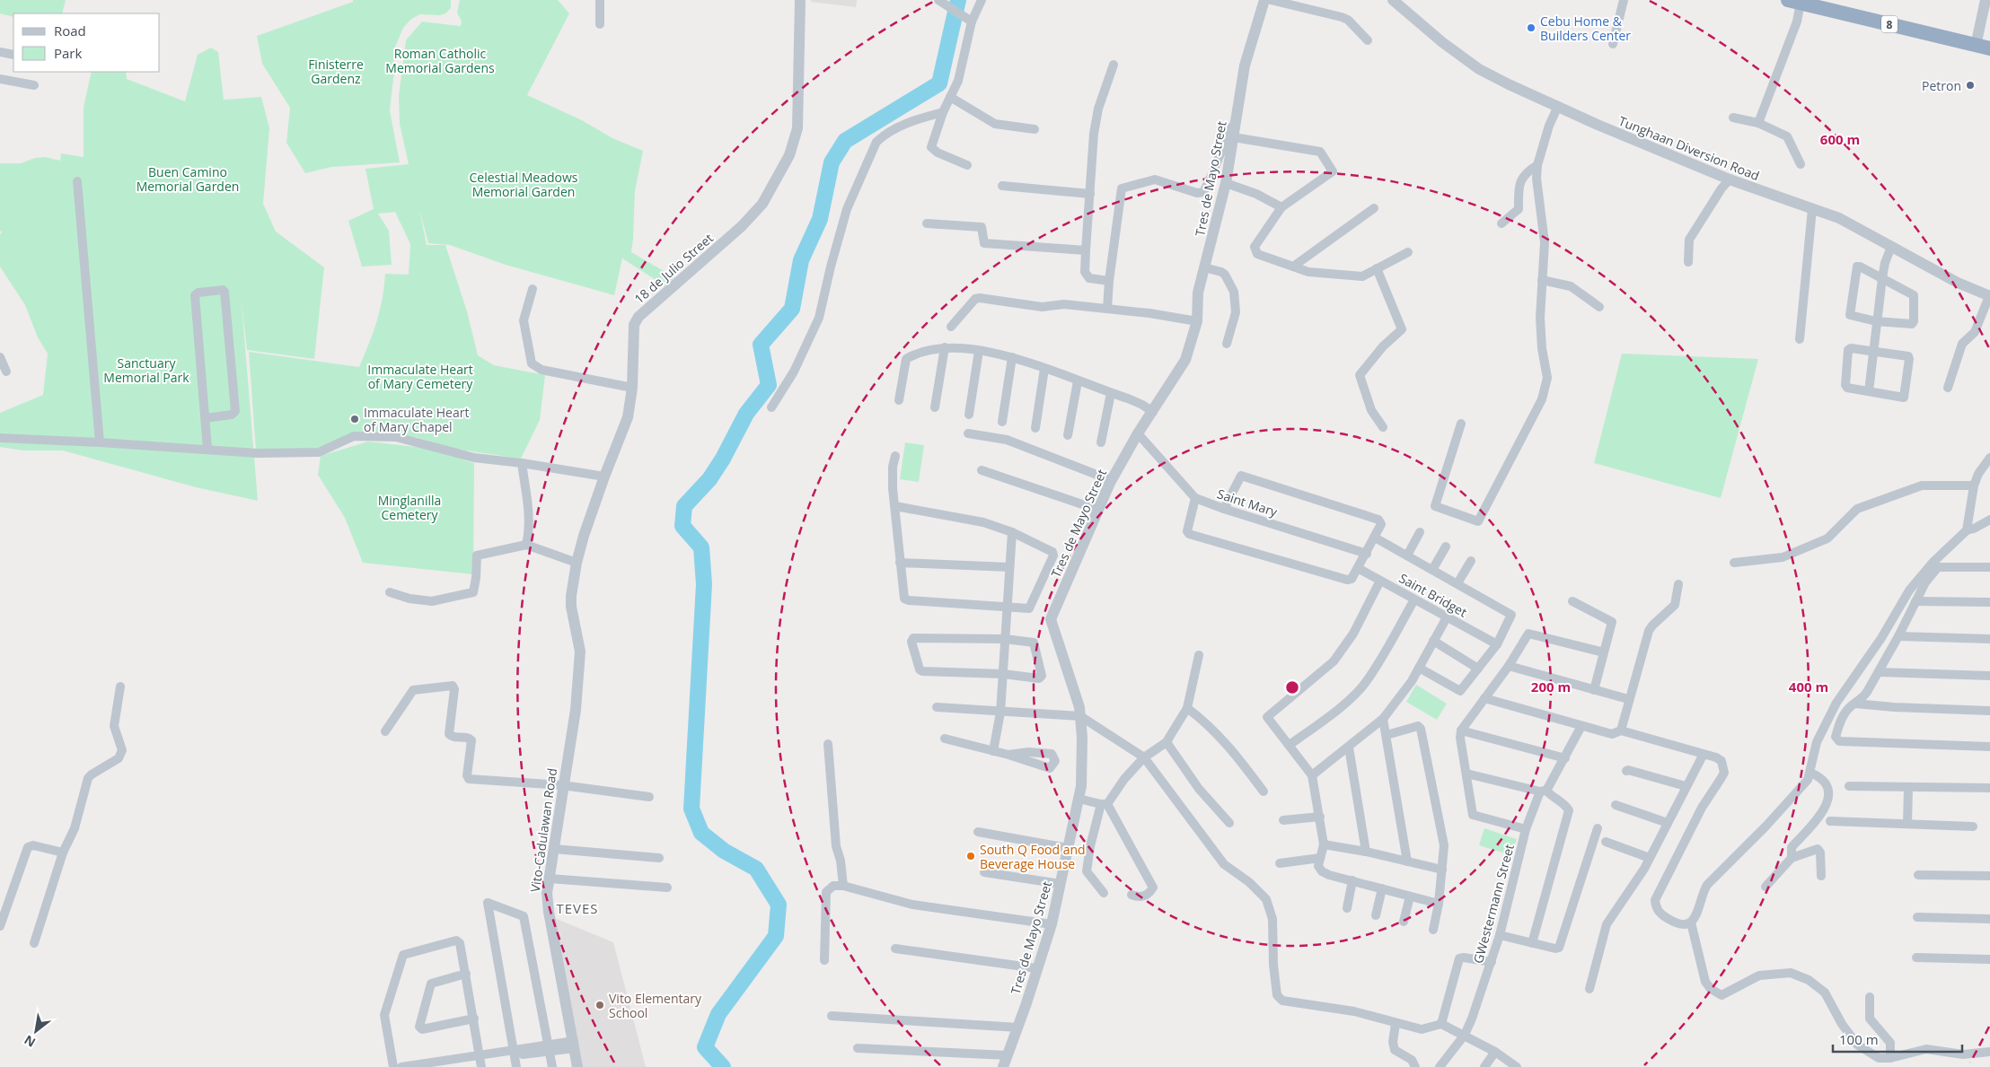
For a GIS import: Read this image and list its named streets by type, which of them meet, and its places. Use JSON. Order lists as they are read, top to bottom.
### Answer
{
  "streets": {
    "highway": ["8"],
    "street": [
      "Tunghaan Diversion Road",
      "Tres de Mayo Street",
      "18 de Julio Street",
      "Saint Mary",
      "Saint Bridget",
      "Vito-Cadulawan Road",
      "GWestermann Street"
    ]
  },
  "crossings": [
    ["Tres de Mayo Street", "Saint Mary"],
    ["18 de Julio Street", "Vito-Cadulawan Road"]
  ],
  "districts": ["TEVES"],
  "parks": [
    "Roman Catholic Memorial Gardens",
    "Finisterre Gardenz",
    "Buen Camino Memorial Garden",
    "Celestial Meadows Memorial Garden",
    "Sanctuary Memorial Park",
    "Immaculate Heart of Mary Cemetery",
    "Minglanilla Cemetery"
  ],
  "places": [
    "Cebu Home & Builders Center",
    "Petron",
    "Immaculate Heart of Mary Chapel",
    "South Q Food and Beverage House",
    "Vito Elementary School"
  ],
  "legend": ["Road", "Park"],
  "scale_bar": "100 m",
  "north": "bottom left",
  "rings": ["600 m", "200 m", "400 m"]
}
